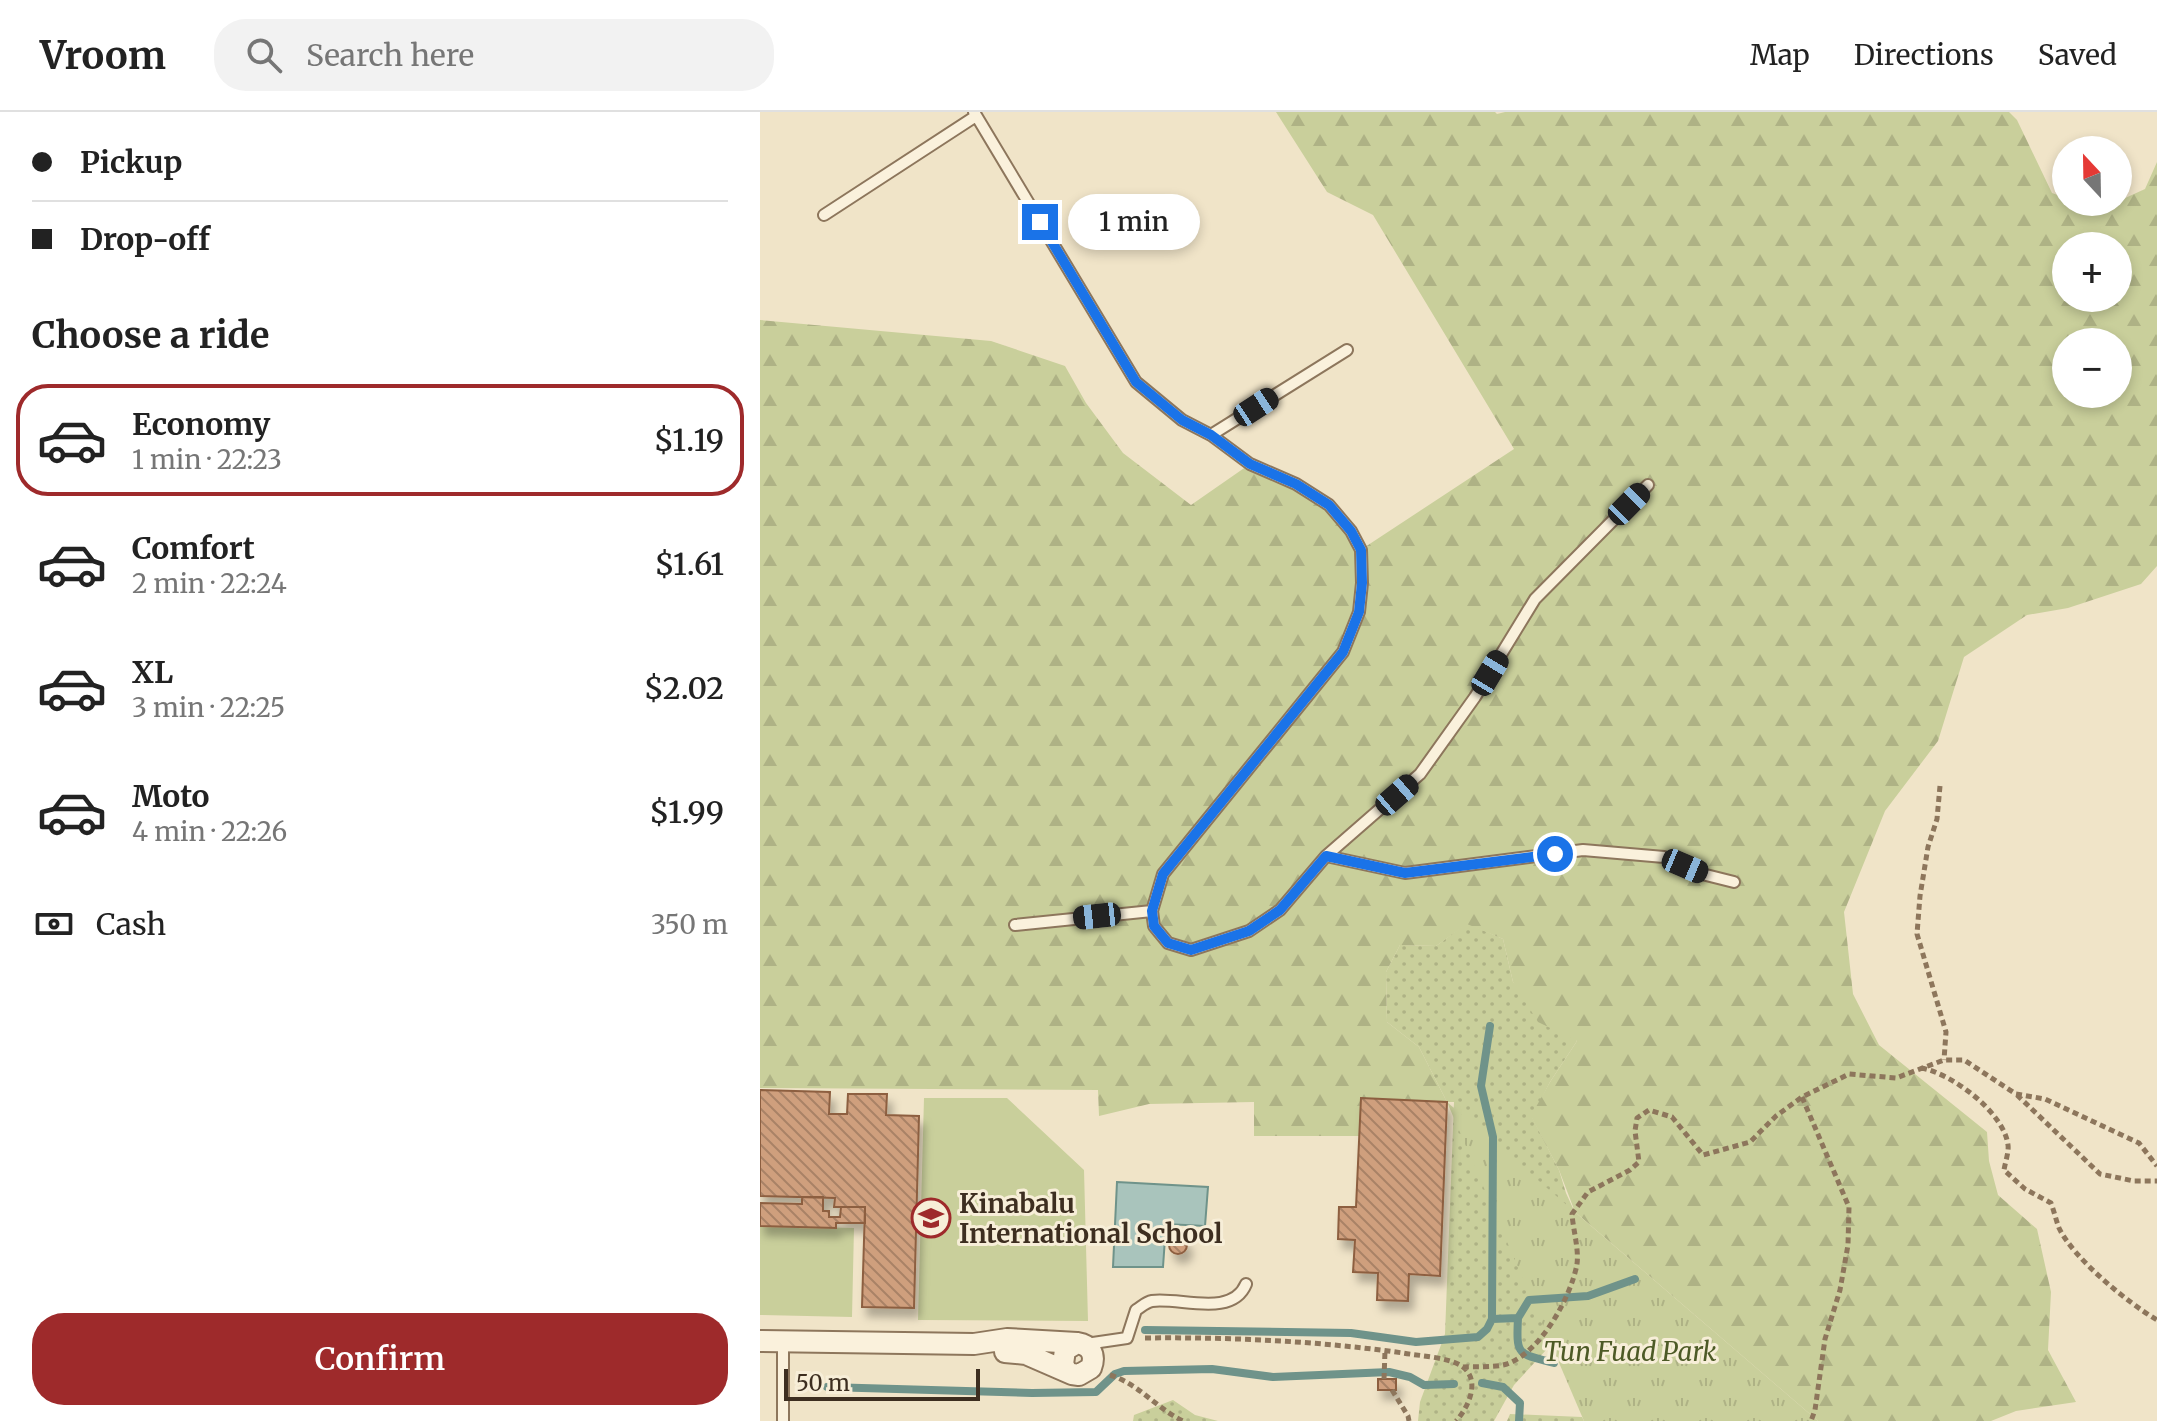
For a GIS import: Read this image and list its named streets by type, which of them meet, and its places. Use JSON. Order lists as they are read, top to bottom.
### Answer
{
  "parks": ["Tun Fuad Park"],
  "places": {
    "school or university": ["Kinabalu International School"]
  },
  "scale_bar": "50 m",
  "north": "top",
  "page": {
    "header": "Vroom",
    "search": "Search here",
    "nav": ["Map", "Directions", "Saved"],
    "banner": ["Pickup", "Drop-off"],
    "map_buttons": ["+", "−"],
    "bubble": "1 min",
    "heading": "Choose a ride",
    "list": [
      {
        "name": "Economy",
        "note": "1 min · 22:23",
        "value": "$1.19"
      },
      {
        "name": "Comfort",
        "note": "2 min · 22:24",
        "value": "$1.61"
      },
      {
        "name": "XL",
        "note": "3 min · 22:25",
        "value": "$2.02"
      },
      {
        "name": "Moto",
        "note": "4 min · 22:26",
        "value": "$1.99"
      }
    ],
    "pay": ["Cash", "350 m"],
    "buttons": "Confirm",
    "scale": "50 m"
  }
}
